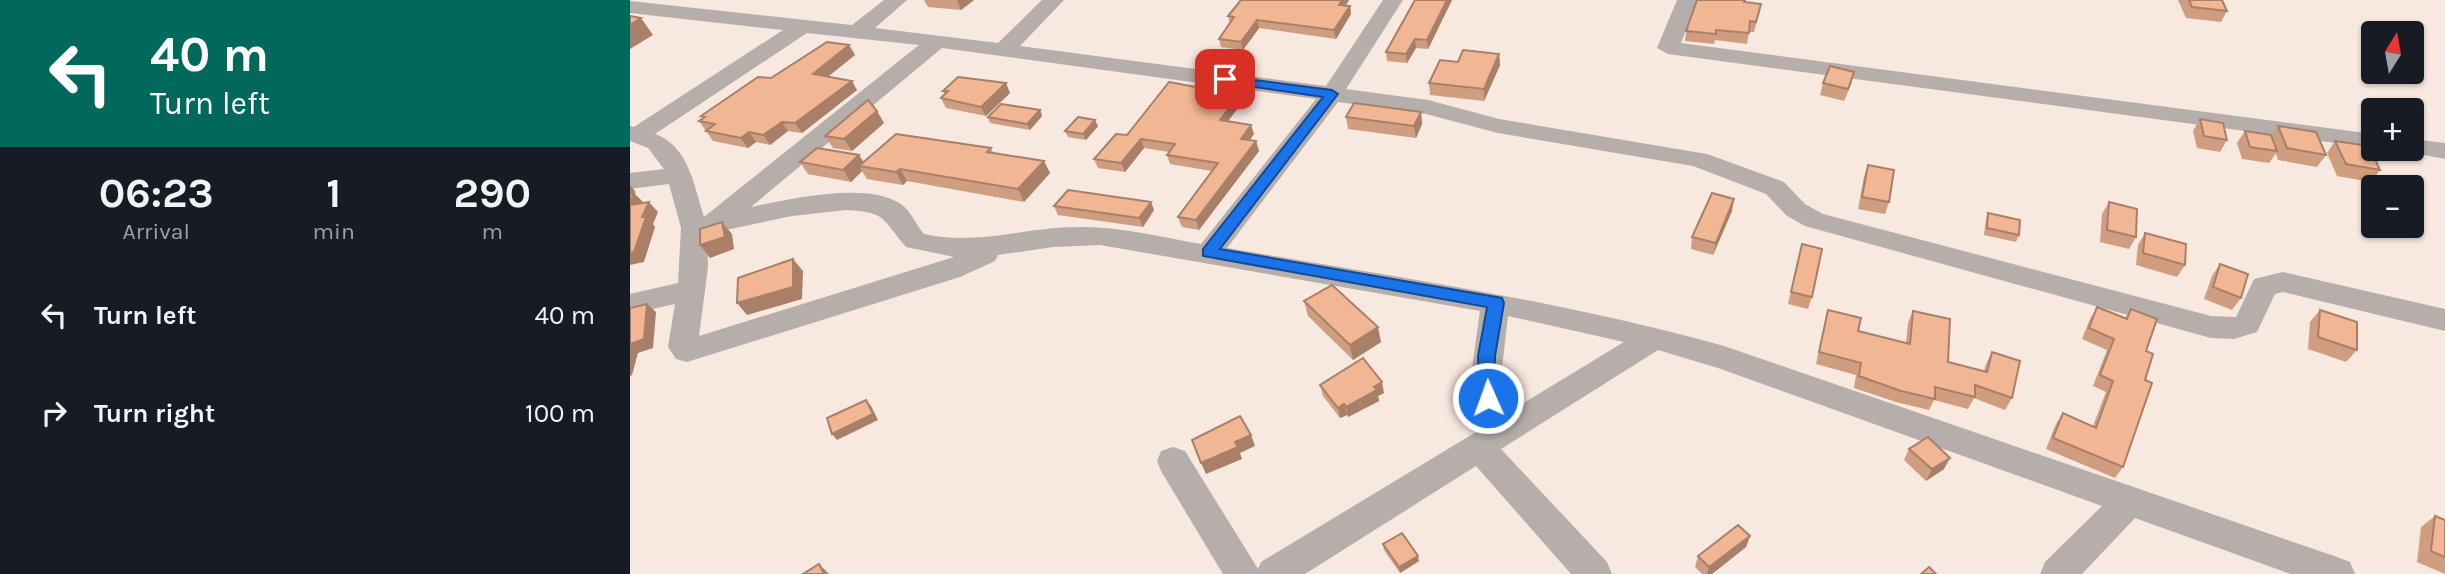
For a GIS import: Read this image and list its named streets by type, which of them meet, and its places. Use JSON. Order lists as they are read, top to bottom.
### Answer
{
  "north": "top",
  "page": {
    "turn": ["40 m", "Turn left"],
    "map_buttons": ["+", "−"],
    "eta": [
      "06:23",
      "Arrival",
      "1",
      "min",
      "290",
      "m"
    ],
    "list": [
      {
        "name": "Turn left",
        "value": "40 m"
      },
      {
        "name": "Turn right",
        "value": "100 m"
      }
    ]
  }
}
